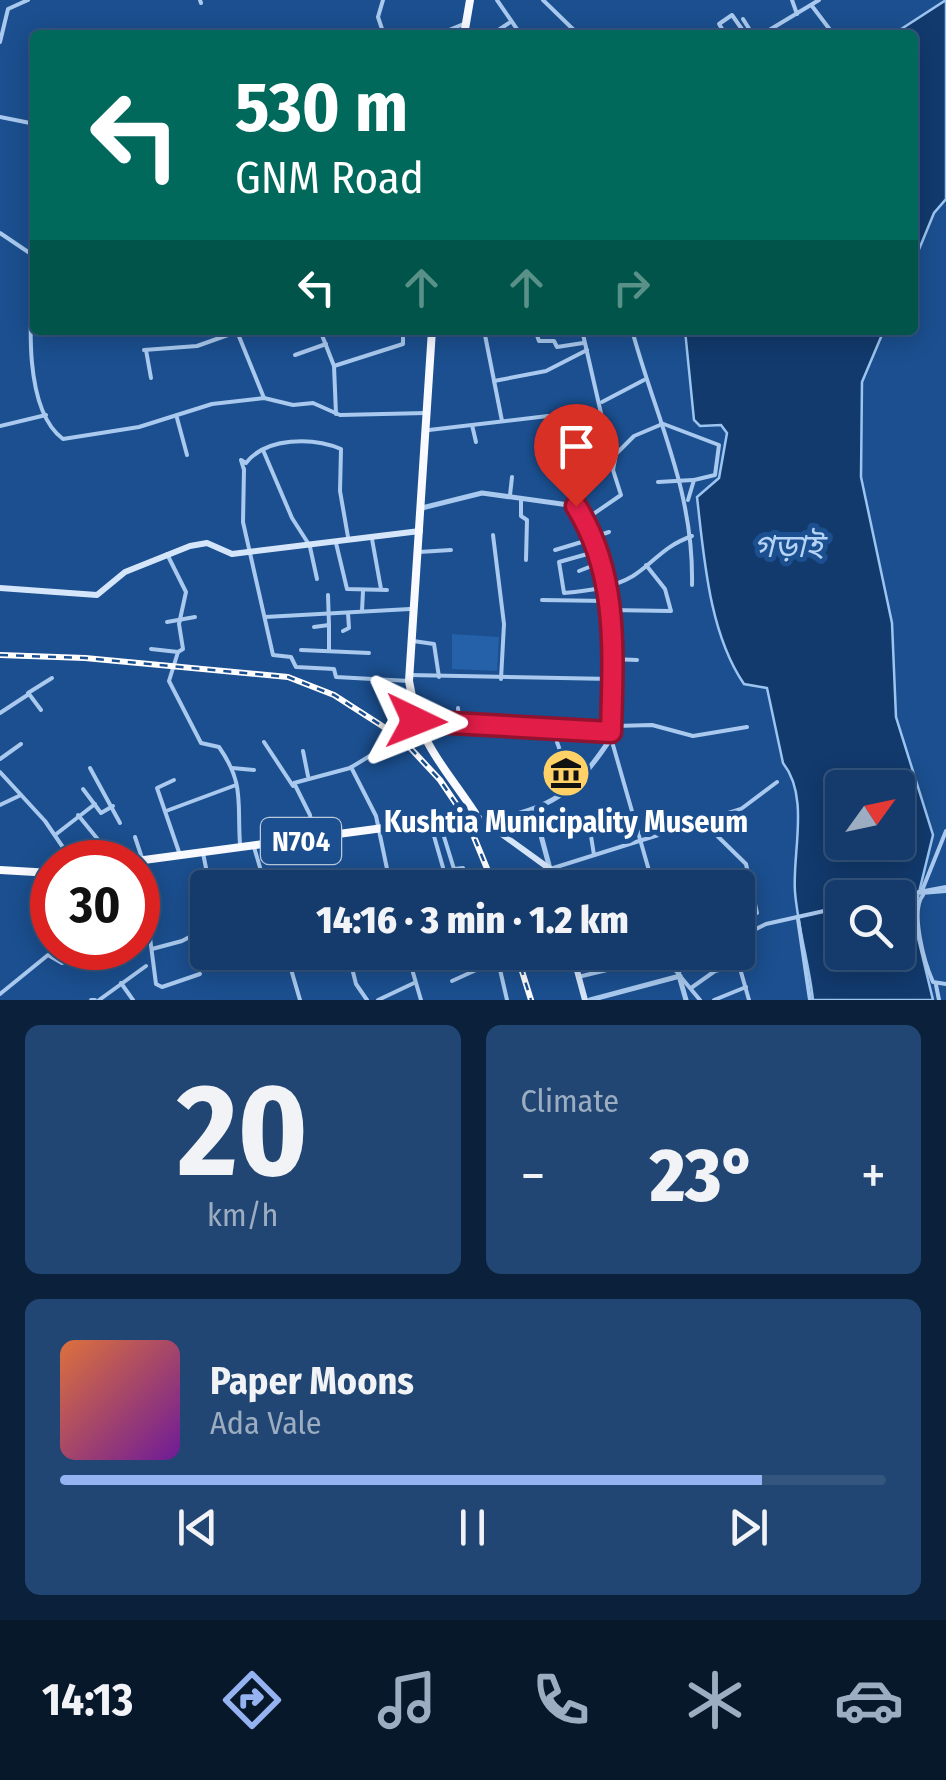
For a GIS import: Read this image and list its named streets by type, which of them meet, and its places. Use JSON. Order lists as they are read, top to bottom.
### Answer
{
  "streets": {
    "highway": ["N704"]
  },
  "water": ["গড়াই"],
  "places": {
    "museum": ["Kushtia Municipality Museum"]
  },
  "north": "top right",
  "page": {
    "turn": ["530 m", "GNM Road"],
    "limit": "30",
    "trip": "14:16 · 3 min · 1.2 km",
    "tile": [
      ["20", "km/h"],
      "Climate"
    ],
    "heat": ["−", "23°", "+"],
    "song": ["Paper Moons", "Ada Vale"],
    "tabs": "14:13"
  }
}
